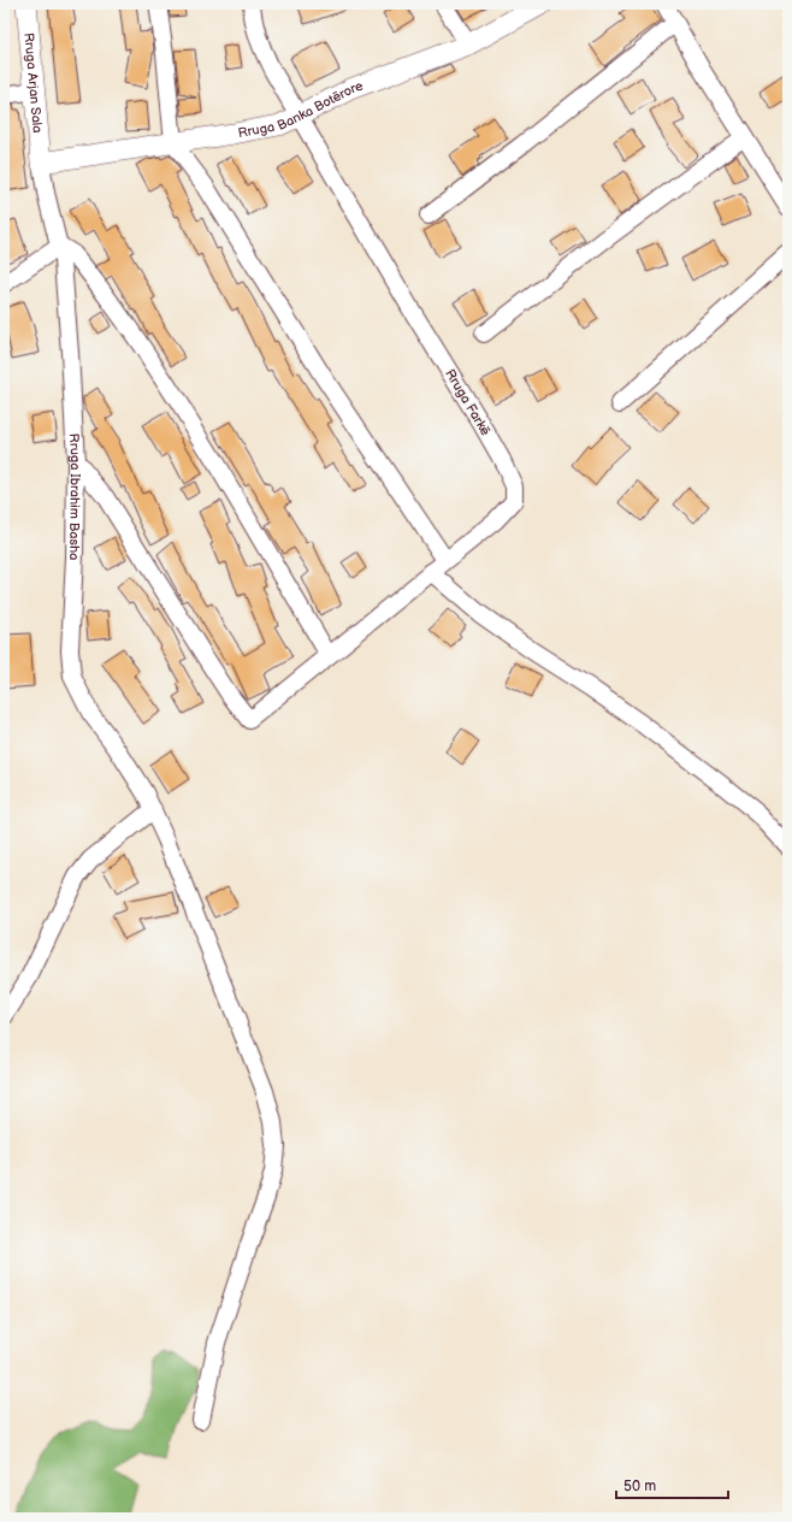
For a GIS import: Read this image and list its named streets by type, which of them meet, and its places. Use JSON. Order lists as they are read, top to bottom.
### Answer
{
  "streets": {
    "street": [
      "Rruga Arjan Sala",
      "Rruga Banka Botërore",
      "Rruga Farkë",
      "Rruga Ibrahim Basha"
    ]
  },
  "crossings": [
    ["Rruga Arjan Sala", "Rruga Banka Botërore"],
    ["Rruga Arjan Sala", "Rruga Ibrahim Basha"],
    ["Rruga Banka Botërore", "Rruga Farkë"],
    ["Rruga Banka Botërore", "Rruga Ibrahim Basha"],
    ["Rruga Farkë", "Rruga Ibrahim Basha"]
  ],
  "scale_bar": "50 m"
}
